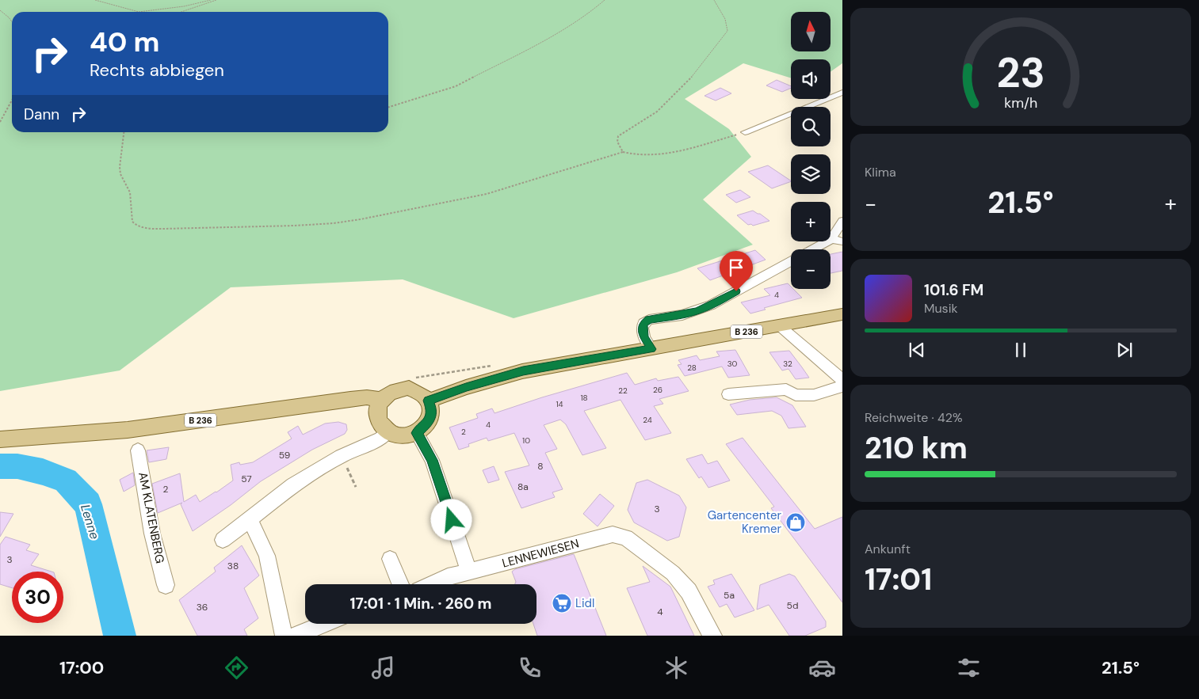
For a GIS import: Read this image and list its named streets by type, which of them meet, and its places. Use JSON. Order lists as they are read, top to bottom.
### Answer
{
  "streets": {
    "main road": ["B 236"],
    "street": ["AM KLATENBERG", "LENNEWIESEN"]
  },
  "water": ["Lenne"],
  "places": {
    "shop": ["Gartencenter Kremer"],
    "supermarket": ["Lidl"]
  },
  "house_numbers": [
    "4",
    "30",
    "32",
    "28",
    "26",
    "22",
    "18",
    "14",
    "24",
    "4",
    "2",
    "10",
    "59",
    "8",
    "57",
    "8a",
    "2",
    "3",
    "3",
    "38",
    "5a",
    "5d",
    "36",
    "4"
  ],
  "north": "top",
  "page": {
    "map_buttons": ["+", "−"],
    "turn": ["40 m", "Rechts abbiegen"],
    "then": "Dann",
    "tile": [
      "Klima",
      ["Reichweite · 42%", "210 km"],
      ["Ankunft", "17:01"]
    ],
    "heat": ["−", "21.5°", "+"],
    "song": ["101.6 FM", "Musik"],
    "limit": "30",
    "trip": "17:01 · 1 Min. · 260 m",
    "tabs": ["17:00", "21.5°"],
    "gauge": ["23", "km/h"]
  }
}
